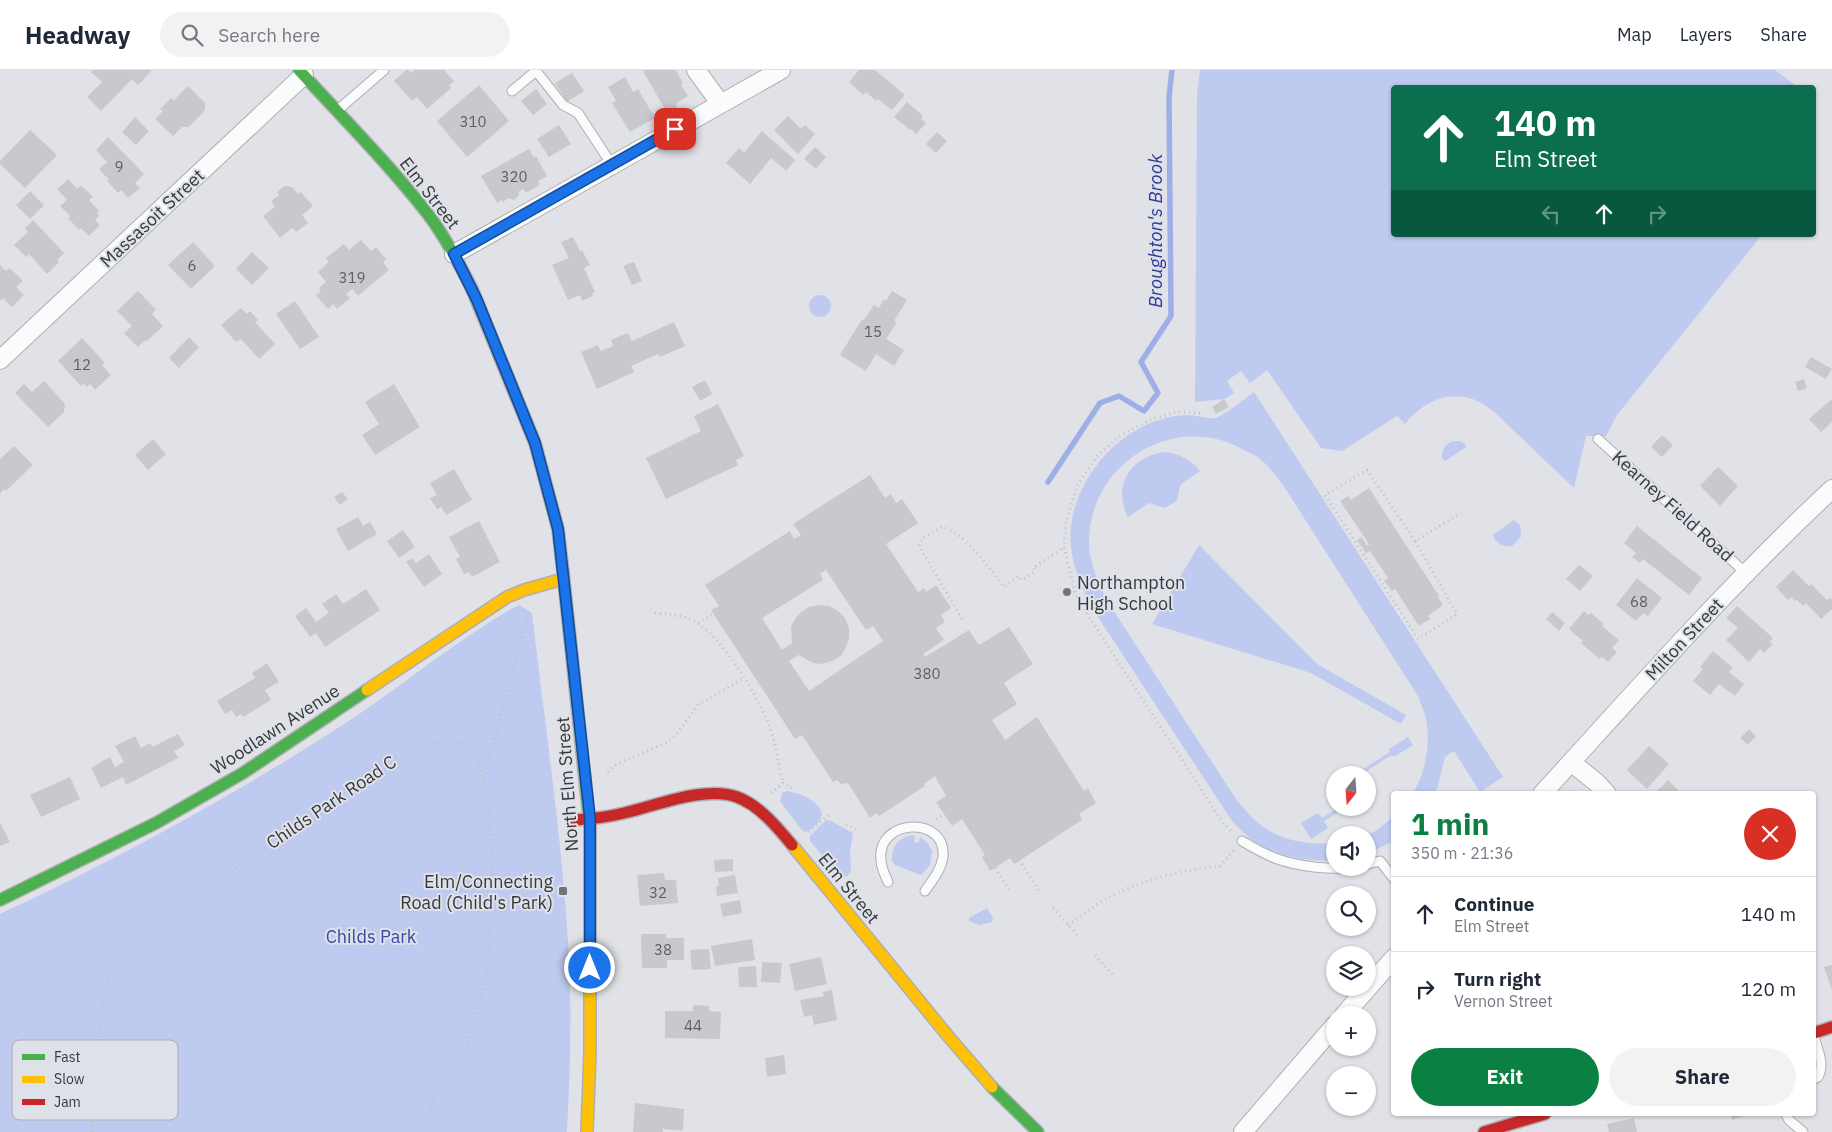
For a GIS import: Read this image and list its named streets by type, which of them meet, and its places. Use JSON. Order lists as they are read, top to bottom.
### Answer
{
  "streets": {
    "main road": ["Elm Street", "Woodlawn Avenue", "North Elm Street"],
    "street": ["Massasoit Street", "Milton Street"],
    "lane": ["Kearney Field Road"],
    "path": ["Childs Park Road C"]
  },
  "crossings": [
    ["Elm Street", "Massasoit Street"],
    ["Elm Street", "Woodlawn Avenue"],
    ["Elm Street", "North Elm Street"],
    ["Kearney Field Road", "Milton Street"],
    ["Woodlawn Avenue", "North Elm Street"]
  ],
  "water": ["Broughton's Brook"],
  "parks": ["Childs Park"],
  "places": {
    "other": ["Northampton High School"],
    "transit": ["Elm/Connecting Road (Child's Park)"]
  },
  "house_numbers": [
    "310",
    "9",
    "320",
    "6",
    "319",
    "15",
    "12",
    "68",
    "380",
    "32",
    "38",
    "44"
  ],
  "legend": ["Fast", "Slow", "Jam"],
  "north": "bottom",
  "page": {
    "header": "Headway",
    "search": "Search here",
    "nav": ["Map", "Layers", "Share"],
    "turn": ["140 m", "Elm Street"],
    "map_buttons": ["+", "−"],
    "heading": ["1 min", "350 m · 21:36"],
    "list": [
      {
        "name": "Continue",
        "note": "Elm Street",
        "value": "140 m"
      },
      {
        "name": "Turn right",
        "note": "Vernon Street",
        "value": "120 m"
      }
    ],
    "buttons": ["Exit", "Share"]
  }
}
